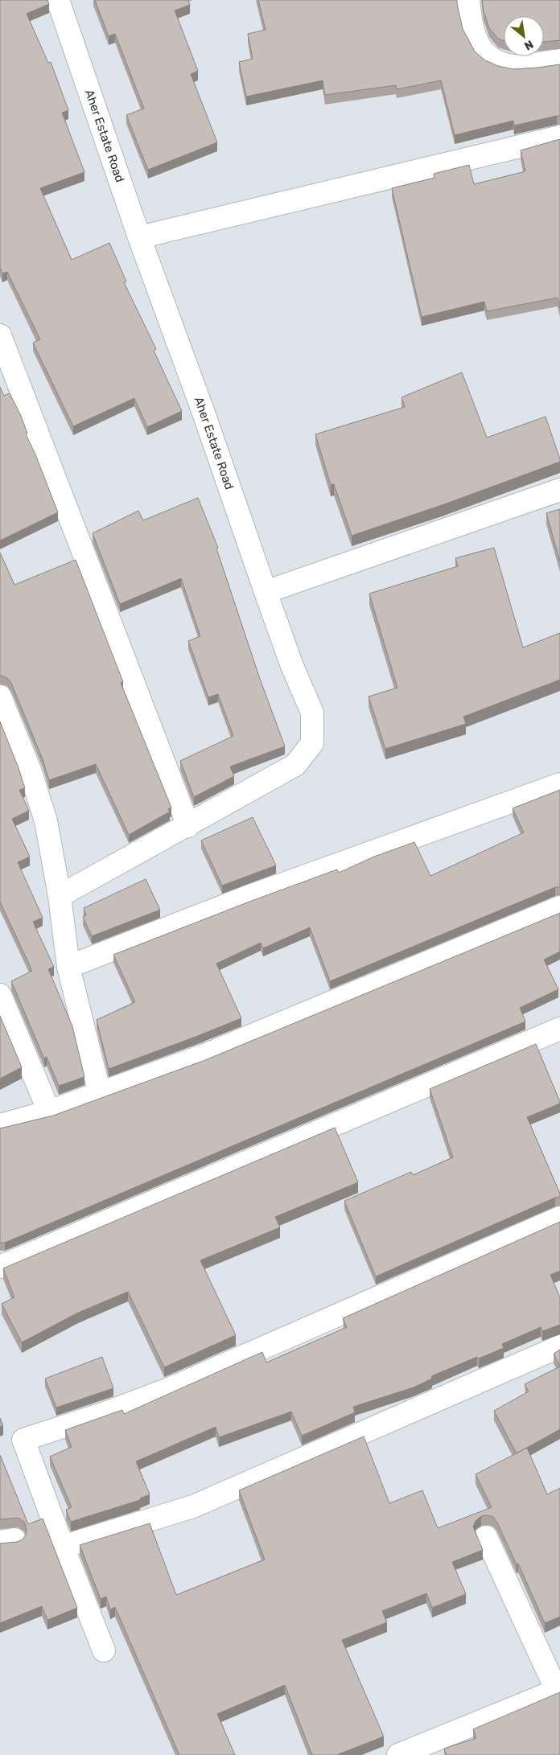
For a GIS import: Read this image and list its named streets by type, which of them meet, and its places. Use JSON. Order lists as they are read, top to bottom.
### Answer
{
  "streets": {
    "street": ["Aher Estate Road"]
  },
  "north": "bottom right"
}
